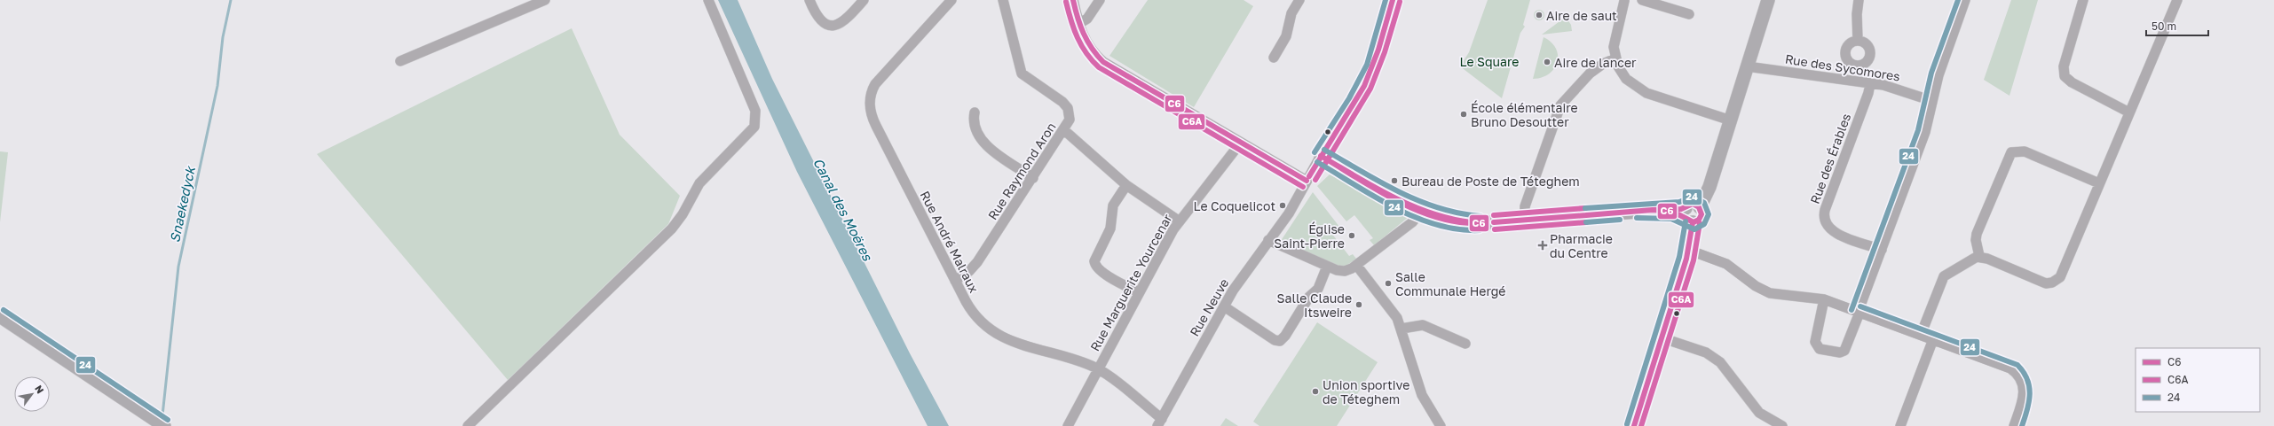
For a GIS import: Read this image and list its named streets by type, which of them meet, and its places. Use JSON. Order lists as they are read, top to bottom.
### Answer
{
  "streets": {
    "street": [
      "Rue des Sycomores",
      "Rue des Érables",
      "Rue Raymond Aron",
      "Rue André Malraux",
      "Rue Marguerite Yourcenar",
      "Rue Neuve"
    ]
  },
  "crossings": [
    ["Rue des Sycomores", "Rue des Érables"],
    ["Rue Raymond Aron", "Rue André Malraux"],
    ["Rue André Malraux", "Rue Marguerite Yourcenar"],
    ["Rue André Malraux", "Rue Neuve"]
  ],
  "water": ["Snaekedyck", "Canal des Moëres"],
  "parks": ["Le Square"],
  "places": {
    "other": [
      "Aire de saut",
      "Aire de lancer",
      "École élémentaire Bruno Desoutter",
      "Bureau de Poste de Téteghem",
      "Le Coquelicot",
      "Église Saint-Pierre",
      "Salle Communale Hergé",
      "Salle Claude Itsweire",
      "Union sportive de Téteghem"
    ],
    "health": ["Pharmacie du Centre"]
  },
  "lines": ["transit line C6", "transit line 24", "transit line C6A"],
  "legend": ["C6", "C6A", "24"],
  "scale_bar": "50 m",
  "north": "top right"
}
